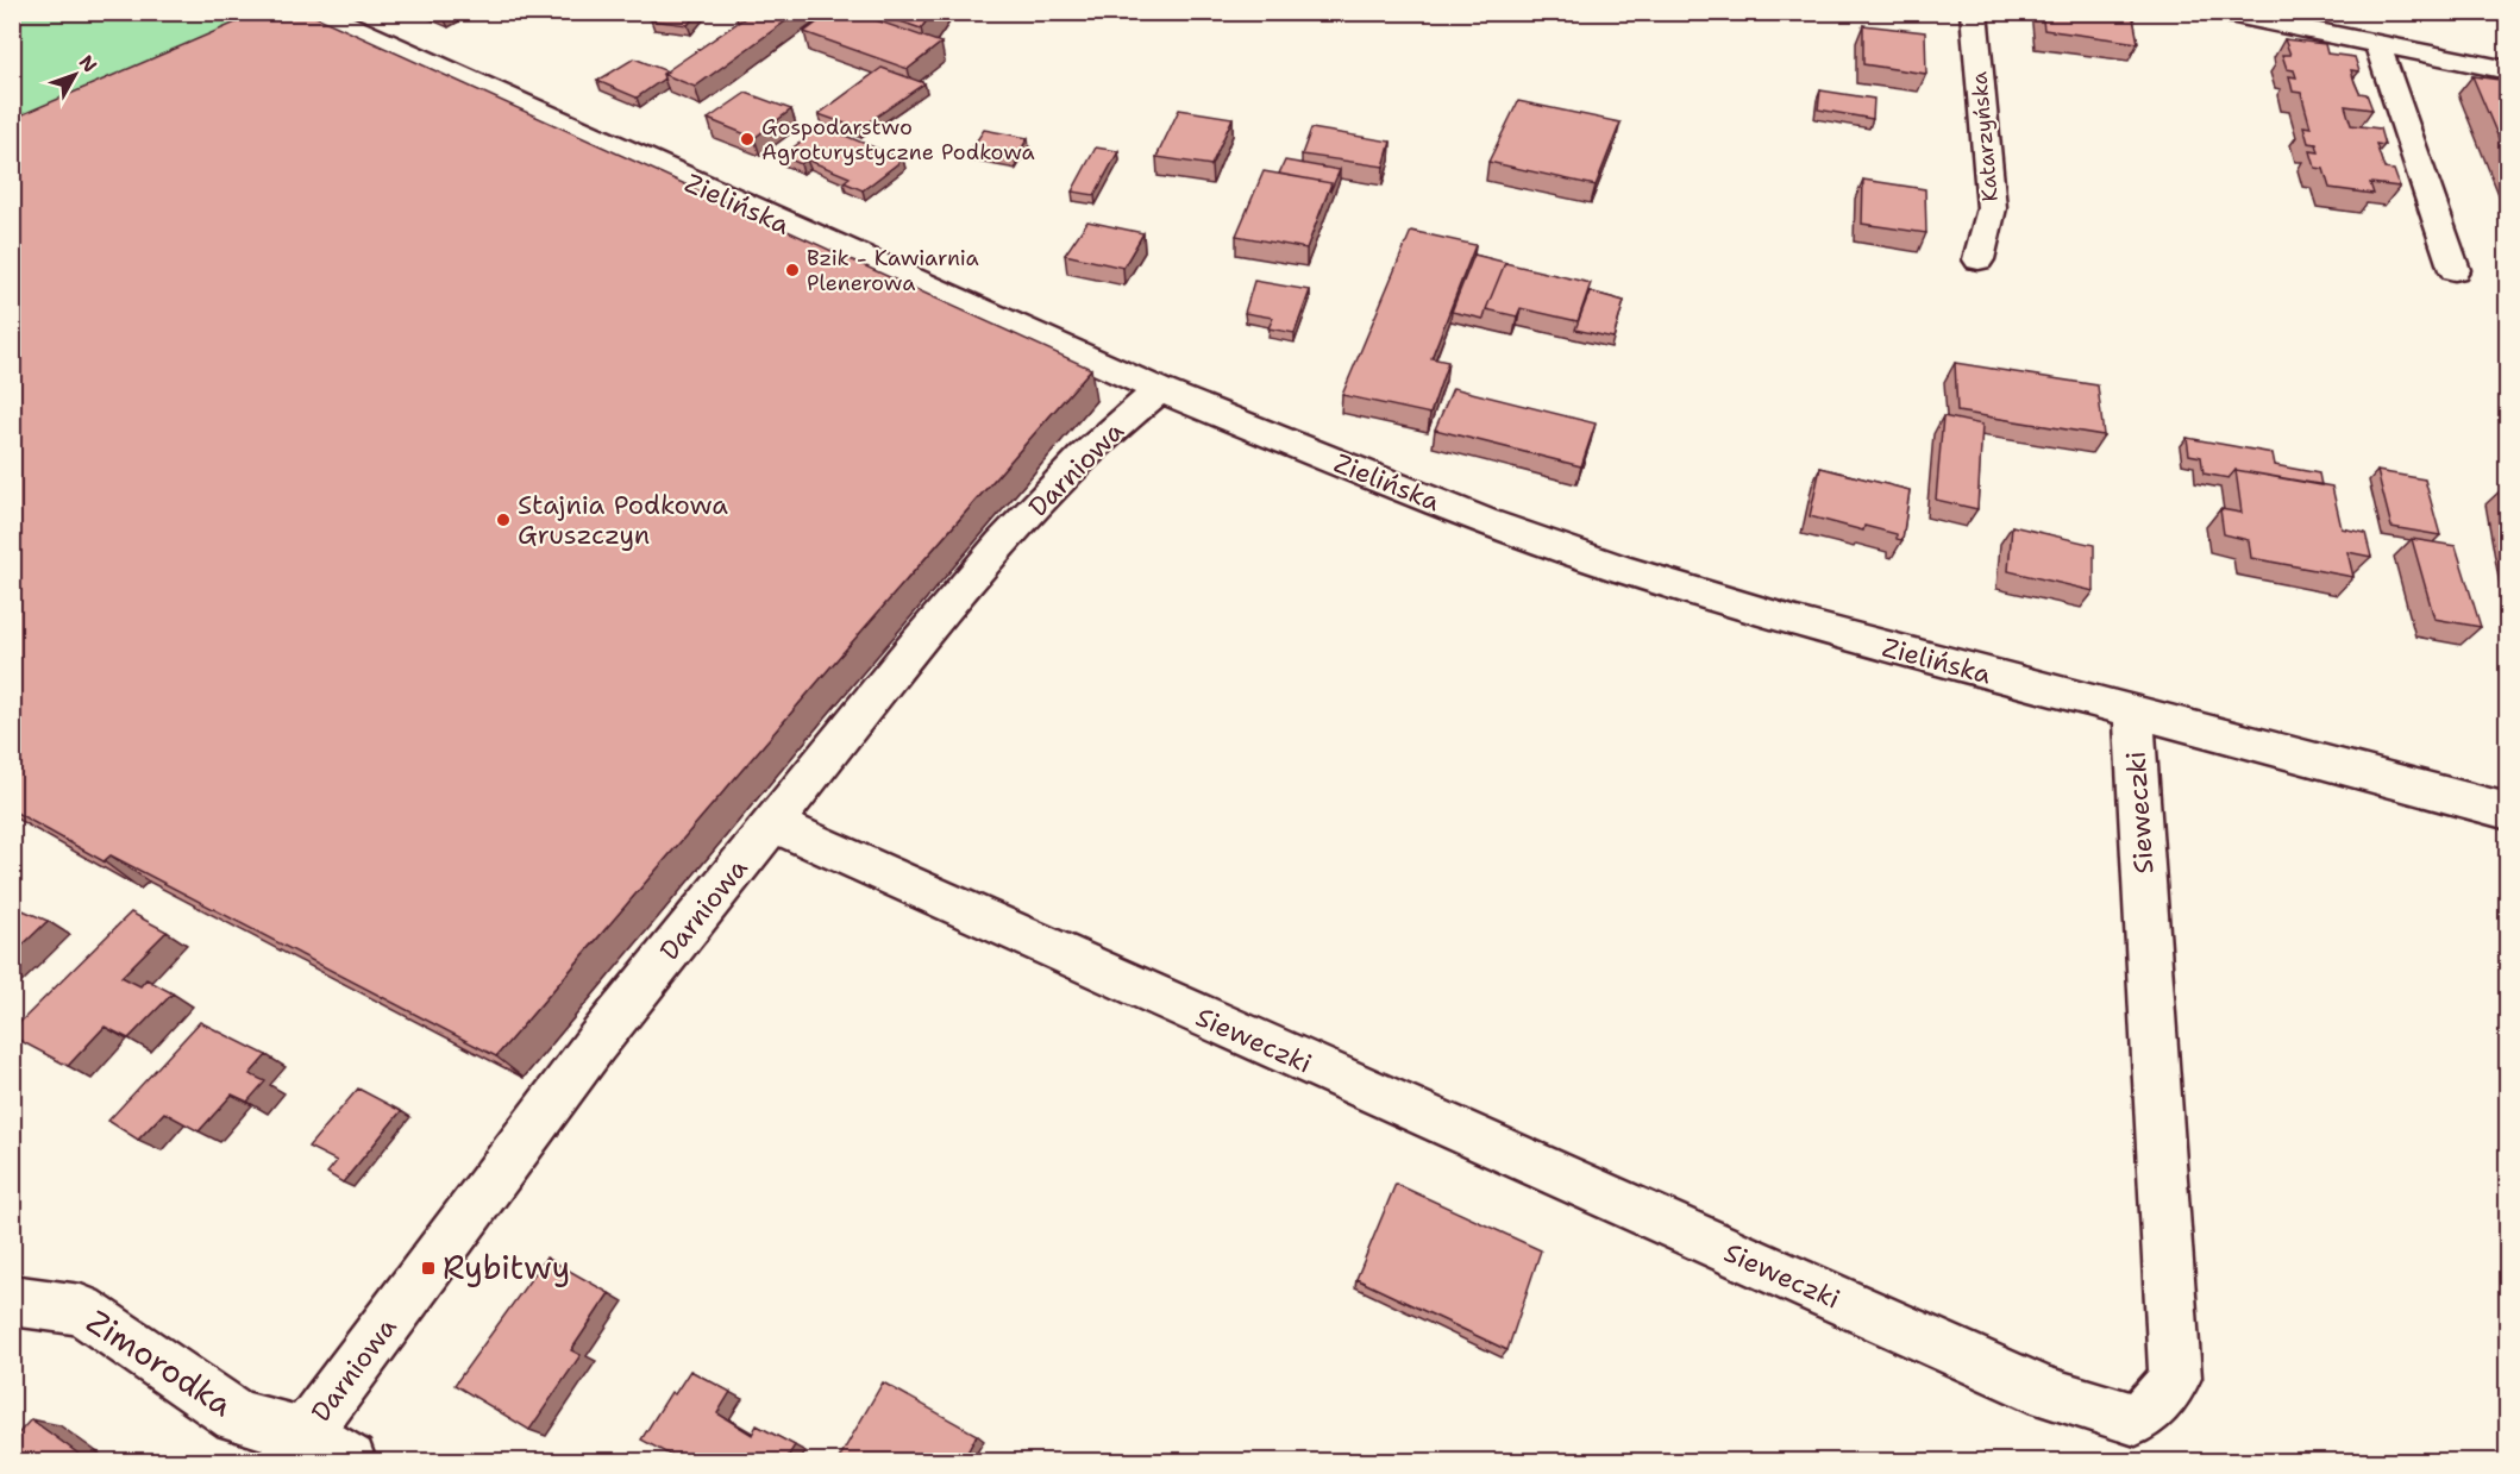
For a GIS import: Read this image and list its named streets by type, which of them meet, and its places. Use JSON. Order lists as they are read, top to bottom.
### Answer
{
  "streets": {
    "street": [
      "Katarzyńska",
      "Zielińska",
      "Darniowa",
      "Sieweczki",
      "Zimorodka"
    ]
  },
  "crossings": [
    ["Zielińska", "Darniowa"],
    ["Zielińska", "Sieweczki"],
    ["Darniowa", "Sieweczki"],
    ["Darniowa", "Zimorodka"]
  ],
  "places": {
    "other": ["Gospodarstwo Agroturystyczne Podkowa", "Bzik - Kawiarnia Plenerowa", "Stajnia Podkowa Gruszczyn"],
    "transit": ["Rybitwy"]
  },
  "north": "top right"
}
